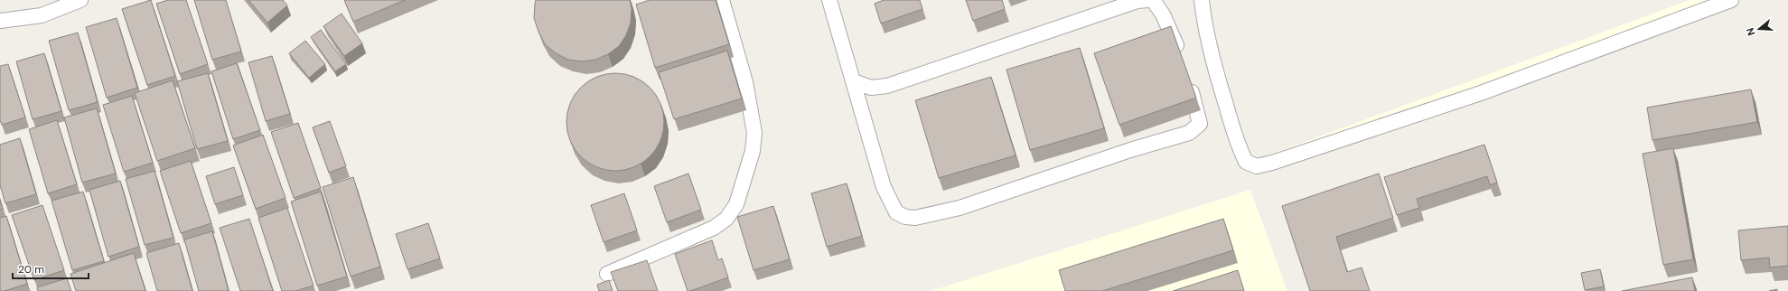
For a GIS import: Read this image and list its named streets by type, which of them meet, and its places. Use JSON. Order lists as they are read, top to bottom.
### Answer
{
  "scale_bar": "20 m",
  "north": "left"
}
